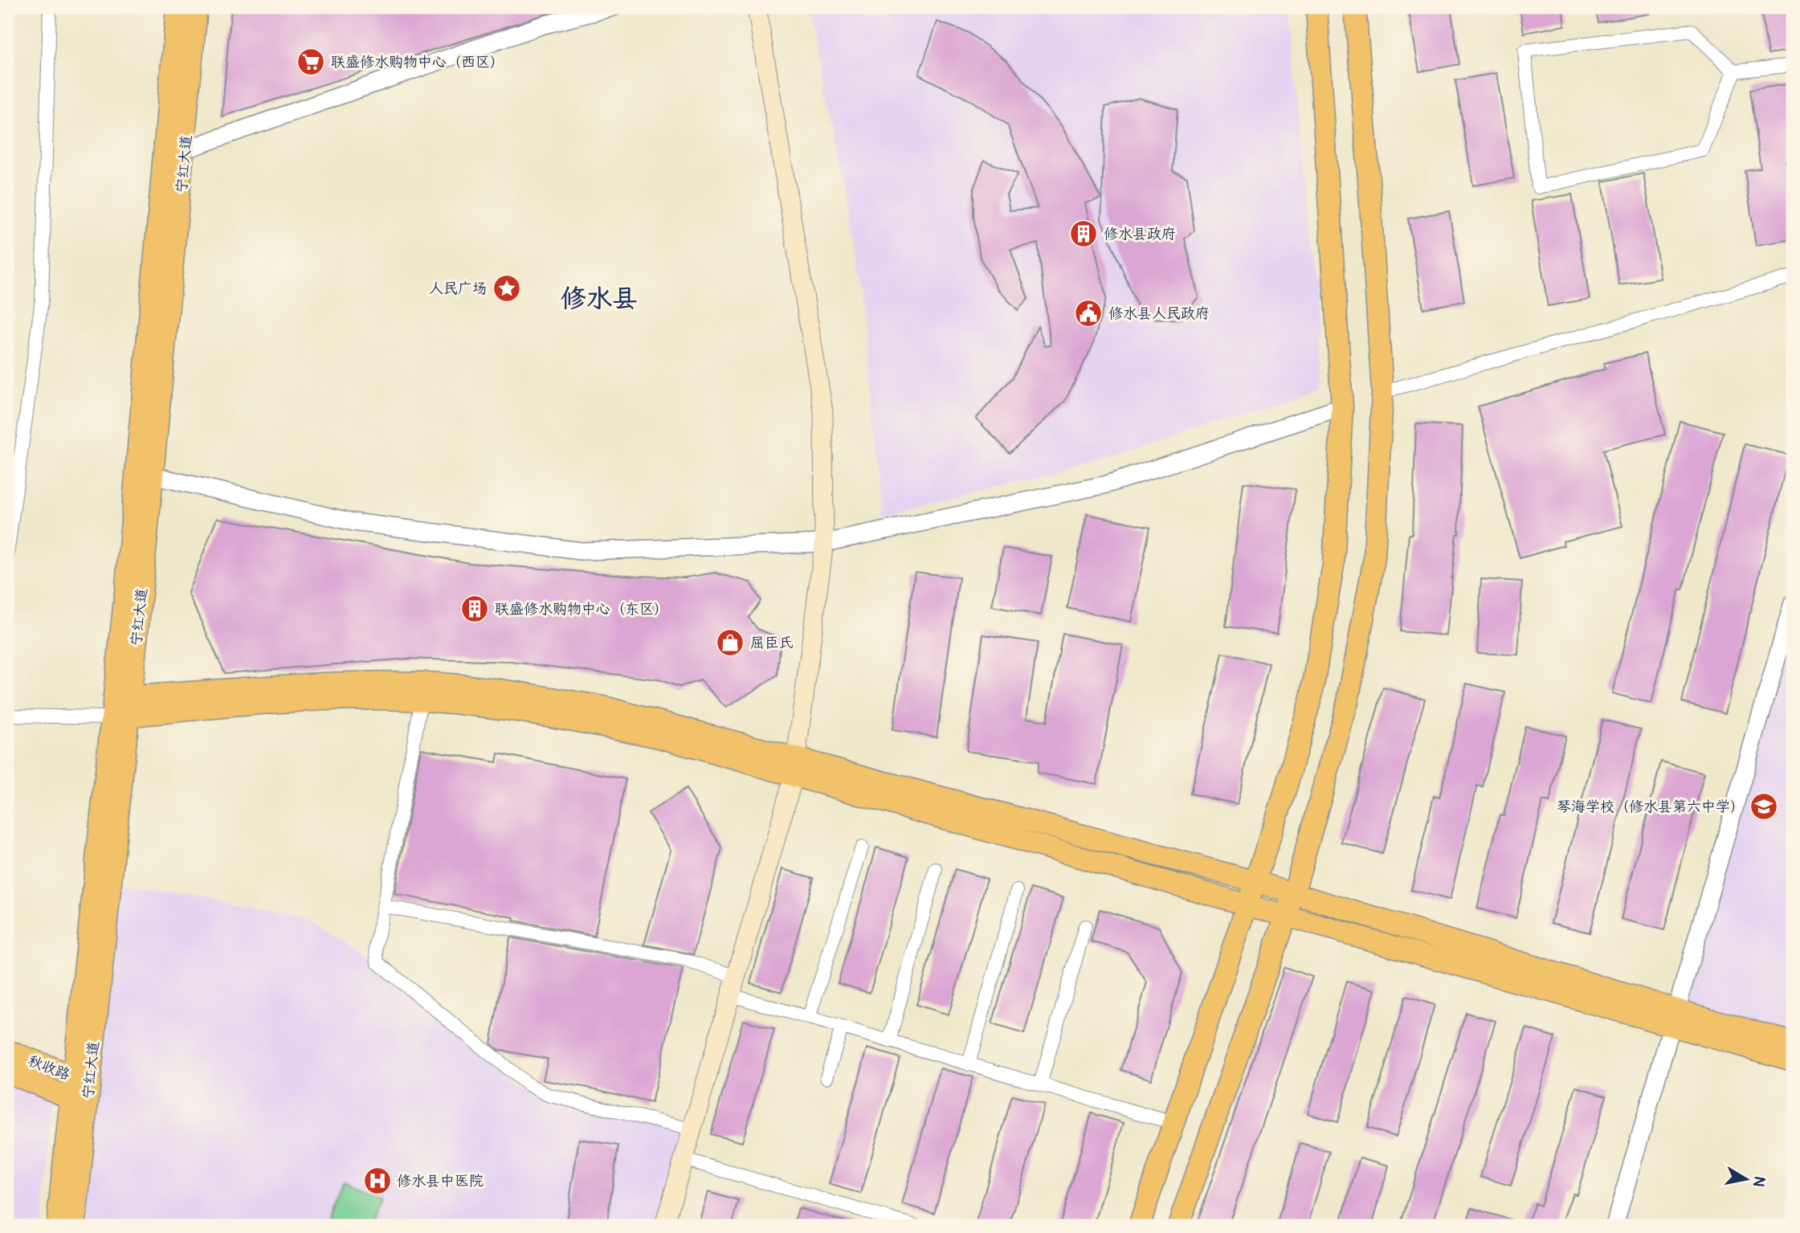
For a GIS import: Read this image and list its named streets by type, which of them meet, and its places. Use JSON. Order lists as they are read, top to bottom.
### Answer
{
  "streets": {
    "main road": ["宁红大道", "秋收路"]
  },
  "crossings": [
    ["宁红大道", "秋收路"]
  ],
  "districts": ["修水县"],
  "places": {
    "supermarket": ["联盛修水购物中心（西区）"],
    "building": ["修水县政府", "联盛修水购物中心（东区）"],
    "place": ["人民广场"],
    "public building": ["修水县人民政府"],
    "shop": ["屈臣氏"],
    "school or university": ["琴海学校（修水县第六中学）"],
    "hospital": ["修水县中医院"]
  },
  "north": "right"
}
